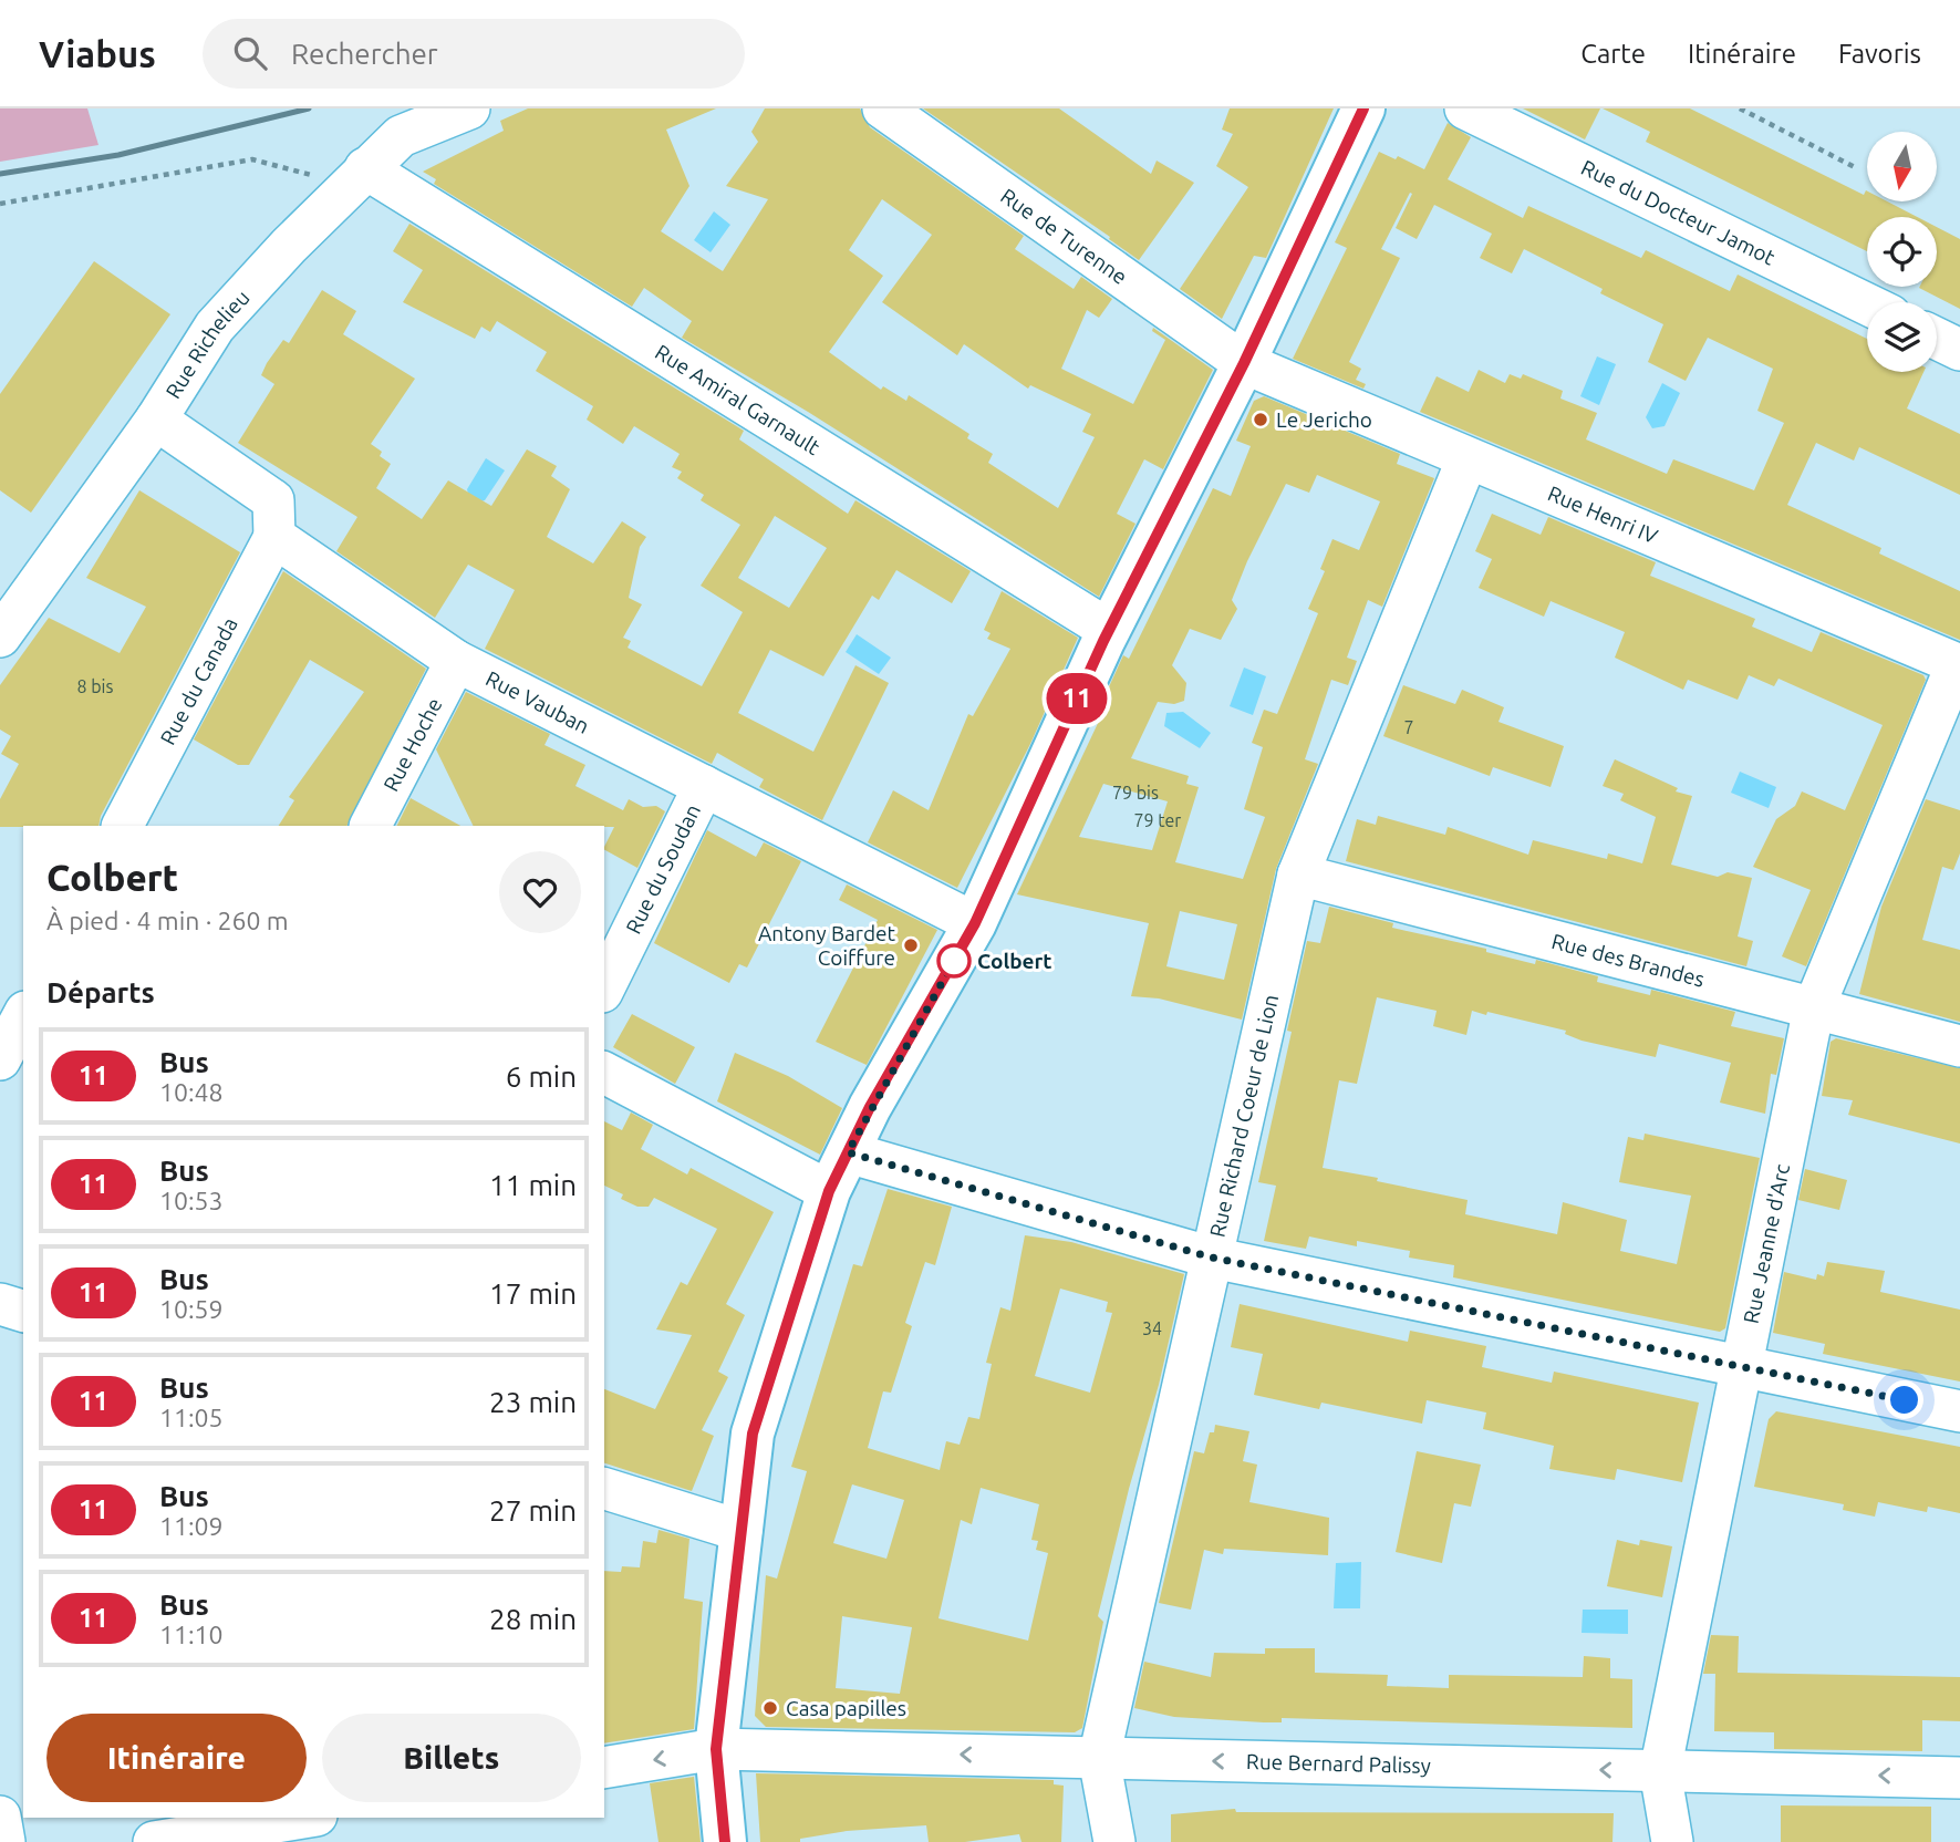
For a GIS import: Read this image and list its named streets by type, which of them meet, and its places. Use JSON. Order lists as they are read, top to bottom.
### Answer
{
  "streets": {
    "street": [
      "Rue du Docteur Jamot",
      "Rue de Turenne",
      "Rue Richelieu",
      "Rue Amiral Garnault",
      "Rue Henri IV",
      "Rue du Canada",
      "Rue Vauban",
      "Rue Hoche",
      "Rue du Soudan",
      "Rue des Brandes",
      "Rue Richard Coeur de Lion",
      "Rue Jeanne d'Arc",
      "Rue Bernard Palissy"
    ]
  },
  "crossings": [
    ["Rue de Turenne", "Rue Henri IV"],
    ["Rue Richelieu", "Rue Amiral Garnault"],
    ["Rue Henri IV", "Rue Richard Coeur de Lion"],
    ["Rue Henri IV", "Rue Jeanne d'Arc"],
    ["Rue du Canada", "Rue Vauban"],
    ["Rue Vauban", "Rue Hoche"],
    ["Rue Vauban", "Rue du Soudan"],
    ["Rue des Brandes", "Rue Richard Coeur de Lion"],
    ["Rue des Brandes", "Rue Jeanne d'Arc"],
    ["Rue Richard Coeur de Lion", "Rue Bernard Palissy"],
    ["Rue Jeanne d'Arc", "Rue Bernard Palissy"]
  ],
  "one_way": ["Rue Bernard Palissy"],
  "places": [
    "Le Jericho",
    "Antony Bardet Coiffure",
    "Colbert",
    "Casa papilles"
  ],
  "lines": ["bus line 11"],
  "house_numbers": [
    "8 bis",
    "7",
    "79 bis",
    "79 ter",
    "34"
  ],
  "north": "bottom",
  "page": {
    "header": "Viabus",
    "search": "Rechercher",
    "nav": ["Carte", "Itinéraire", "Favoris"],
    "on_map": "11",
    "heading": [
      ["Colbert", "À pied · 4 min · 260 m"],
      "Départs"
    ],
    "list": [
      {
        "mark": "11",
        "name": "Bus",
        "note": "10:48",
        "value": "6 min"
      },
      {
        "mark": "11",
        "name": "Bus",
        "note": "10:53",
        "value": "11 min"
      },
      {
        "mark": "11",
        "name": "Bus",
        "note": "10:59",
        "value": "17 min"
      },
      {
        "mark": "11",
        "name": "Bus",
        "note": "11:05",
        "value": "23 min"
      },
      {
        "mark": "11",
        "name": "Bus",
        "note": "11:09",
        "value": "27 min"
      },
      {
        "mark": "11",
        "name": "Bus",
        "note": "11:10",
        "value": "28 min"
      }
    ],
    "buttons": ["Itinéraire", "Billets"]
  }
}
